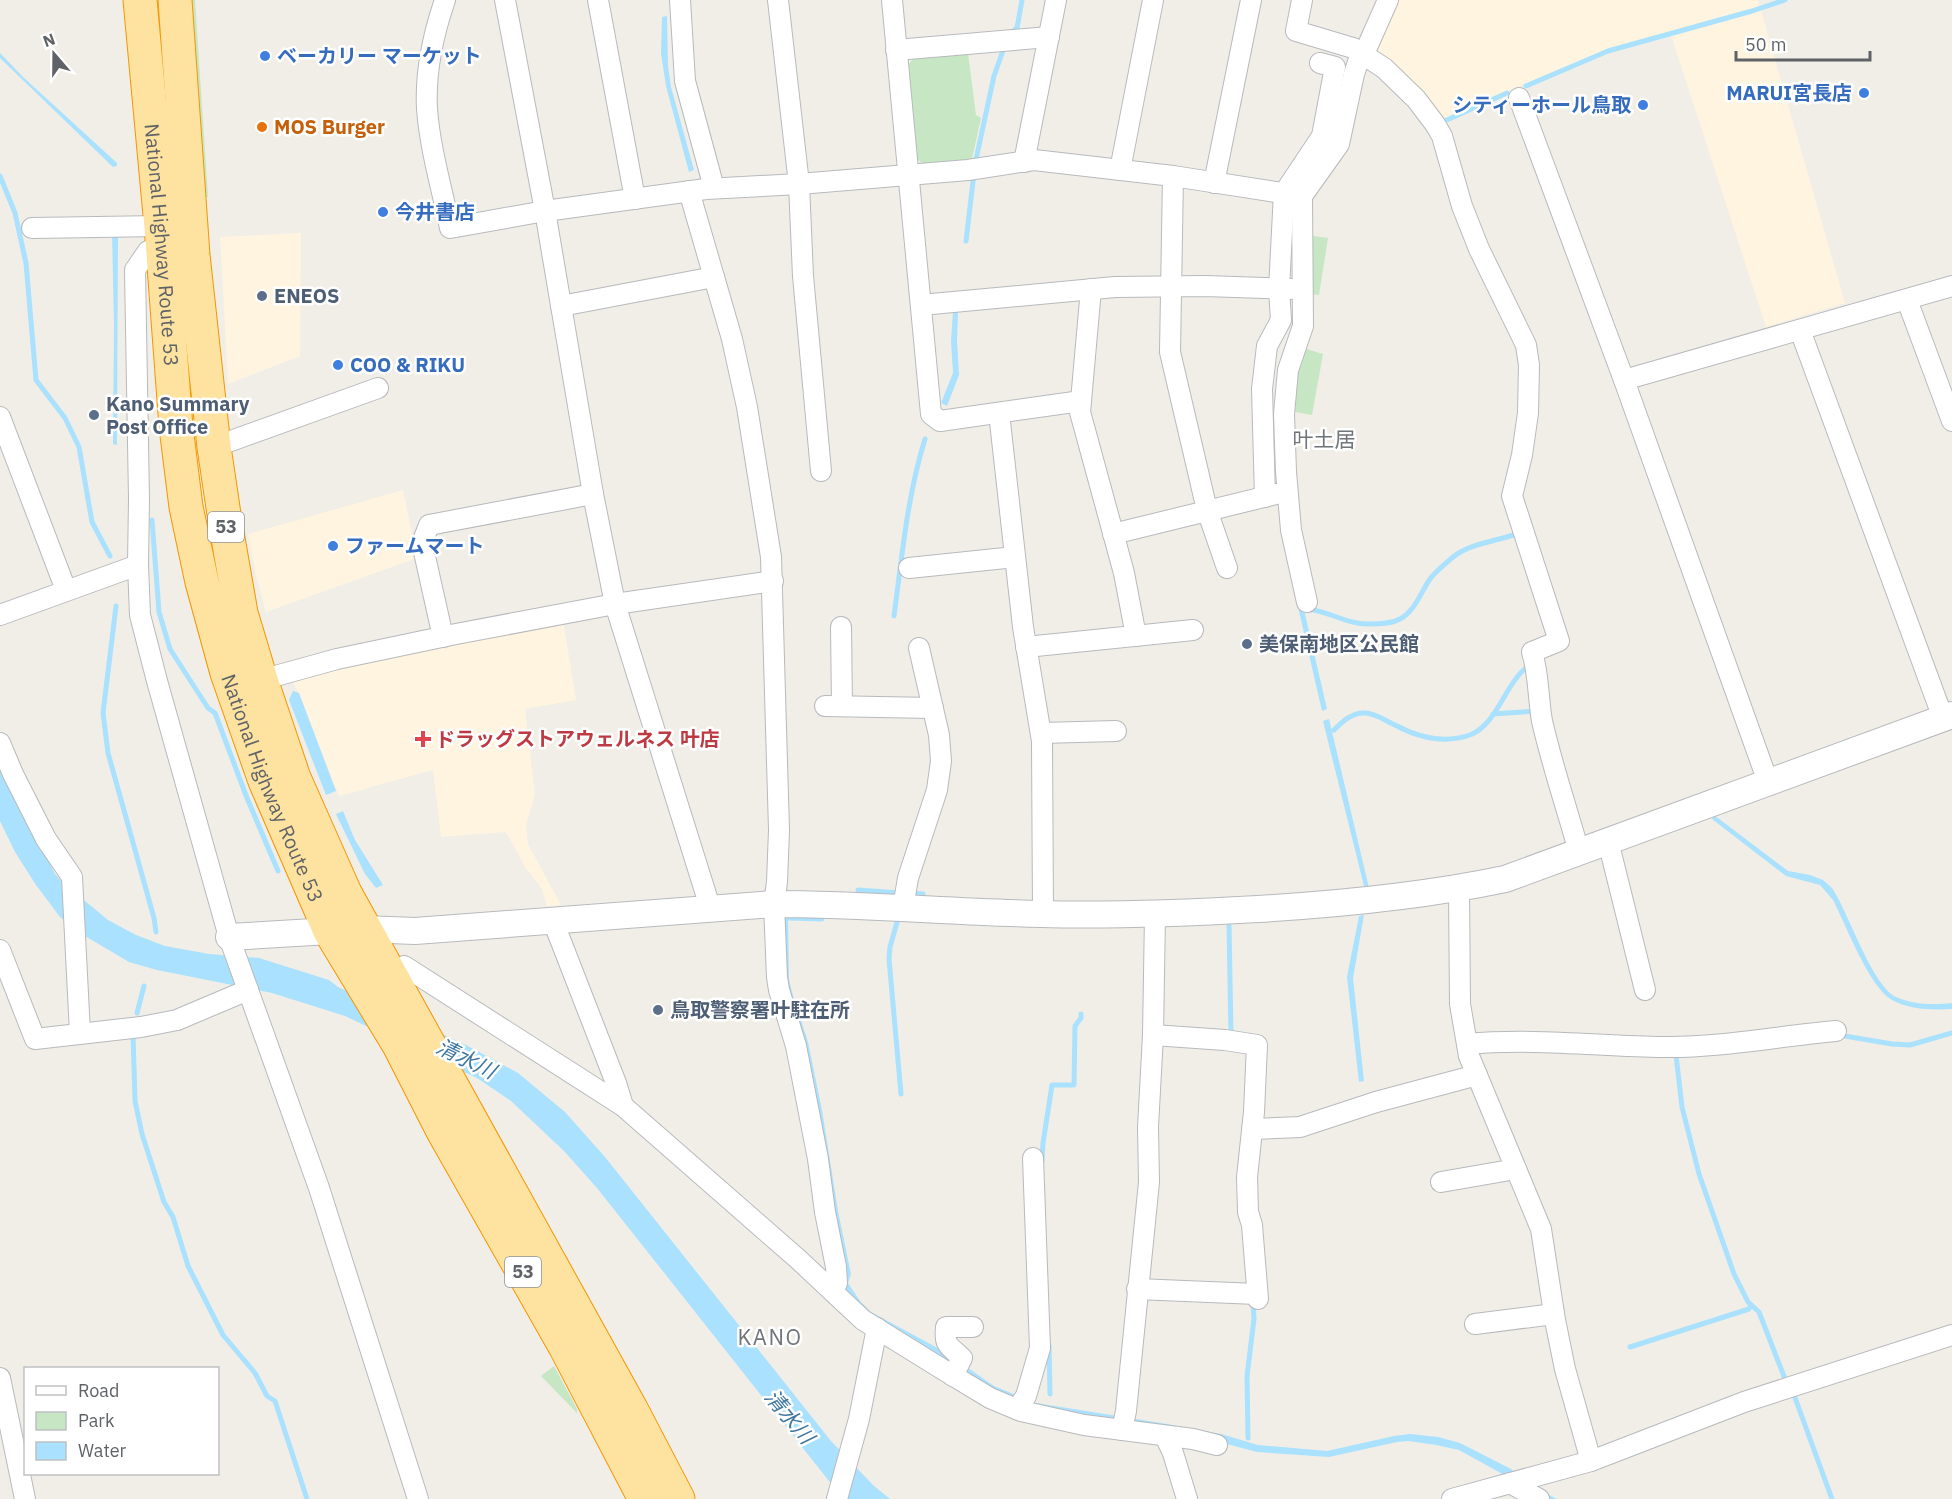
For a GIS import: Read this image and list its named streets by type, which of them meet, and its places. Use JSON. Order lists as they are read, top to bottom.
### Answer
{
  "streets": {
    "highway": ["National Highway Route 53", "53"]
  },
  "districts": ["叶土居", "KANO"],
  "water": ["清水川"],
  "places": {
    "other": [
      "ベーカリー マーケット",
      "MARUI宮長店",
      "シティーホール鳥取",
      "MOS Burger",
      "今井書店",
      "ENEOS",
      "COO & RIKU",
      "Kano Summary Post Office",
      "ファームマート",
      "美保南地区公民館",
      "鳥取警察署叶駐在所"
    ],
    "health": ["ドラッグストアウェルネス 叶店"]
  },
  "legend": ["Road", "Park", "Water"],
  "scale_bar": "50 m",
  "north": "top"
}
